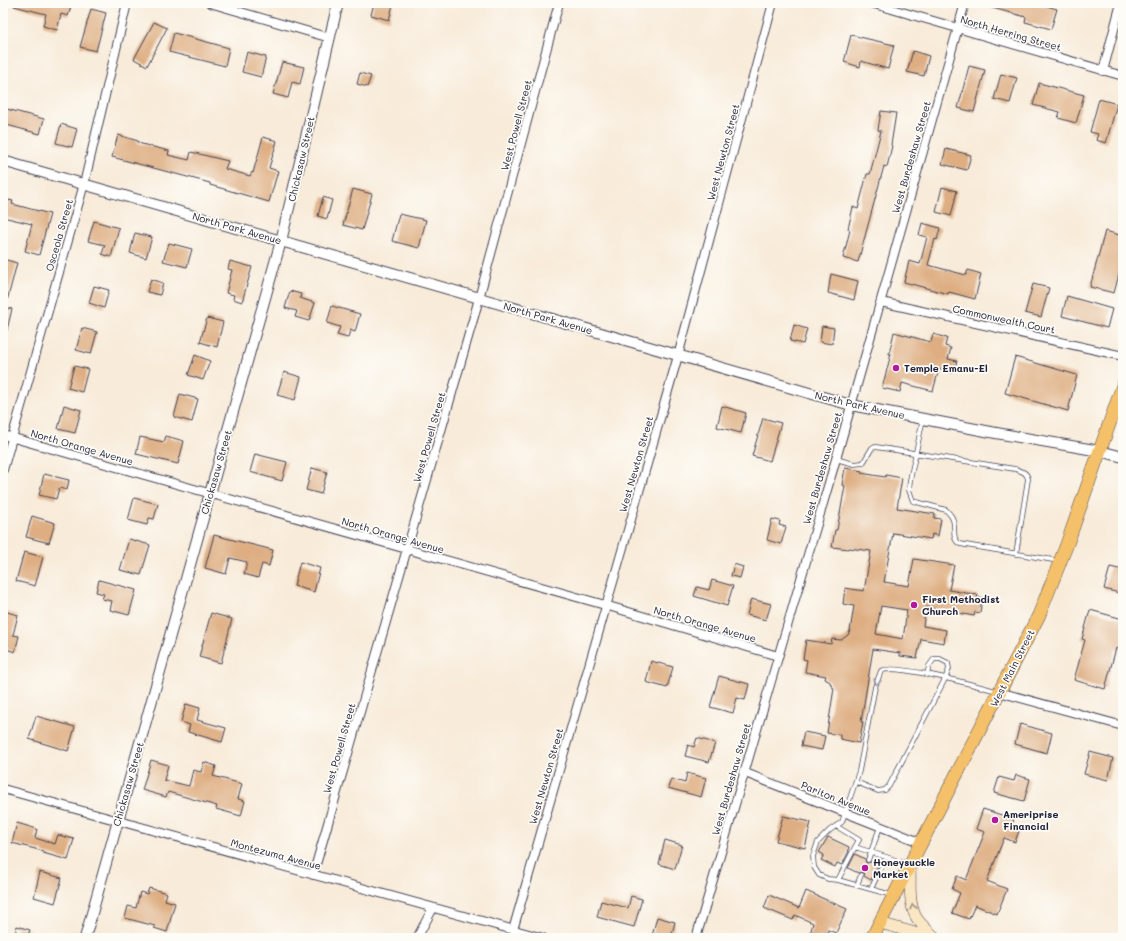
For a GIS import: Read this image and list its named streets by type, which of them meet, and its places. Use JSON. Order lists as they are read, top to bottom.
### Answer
{
  "streets": {
    "main road": ["West Main Street"],
    "street": [
      "North Herring Street",
      "West Powell Street",
      "West Newton Street",
      "West Burdeshaw Street",
      "Chickasaw Street",
      "North Park Avenue",
      "Osceola Street",
      "Commonwealth Court",
      "North Orange Avenue",
      "Pariton Avenue",
      "Montezuma Avenue"
    ]
  },
  "crossings": [
    ["North Herring Street", "West Burdeshaw Street"],
    ["West Powell Street", "North Park Avenue"],
    ["West Powell Street", "North Orange Avenue"],
    ["West Powell Street", "Montezuma Avenue"],
    ["West Newton Street", "North Park Avenue"],
    ["West Newton Street", "North Orange Avenue"],
    ["West Newton Street", "Montezuma Avenue"],
    ["West Burdeshaw Street", "North Park Avenue"],
    ["West Burdeshaw Street", "Commonwealth Court"],
    ["West Burdeshaw Street", "North Orange Avenue"],
    ["West Burdeshaw Street", "Pariton Avenue"],
    ["Chickasaw Street", "North Park Avenue"],
    ["Chickasaw Street", "North Orange Avenue"],
    ["Chickasaw Street", "Montezuma Avenue"],
    ["North Park Avenue", "Osceola Street"],
    ["North Park Avenue", "West Main Street"],
    ["Osceola Street", "North Orange Avenue"],
    ["West Main Street", "Pariton Avenue"]
  ],
  "places": [
    "Temple Emanu-El",
    "First Methodist Church",
    "Ameriprise Financial",
    "Honeysuckle Market"
  ]
}
